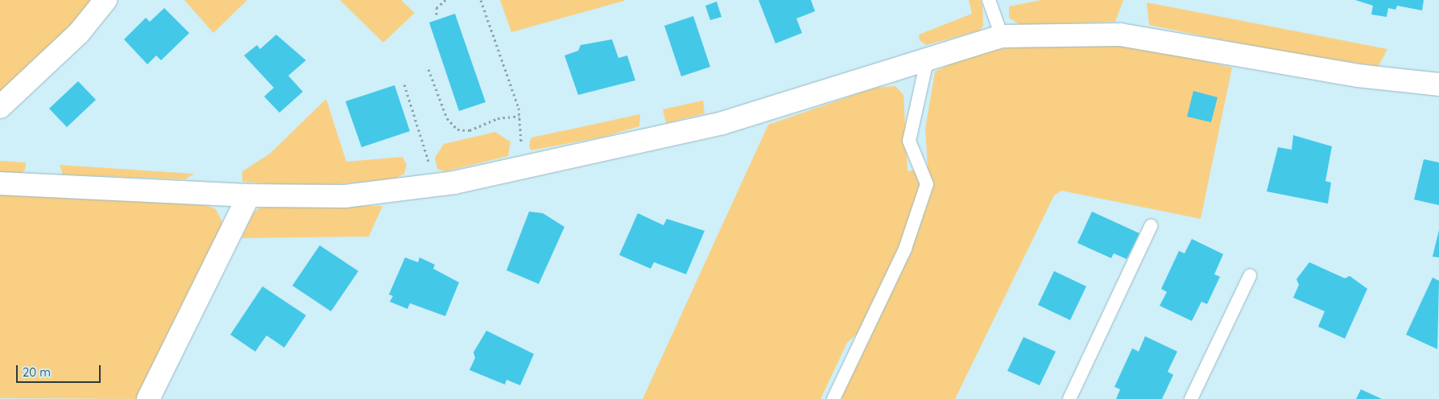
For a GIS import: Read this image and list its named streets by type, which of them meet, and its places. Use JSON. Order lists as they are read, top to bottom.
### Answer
{
  "scale_bar": "20 m"
}
